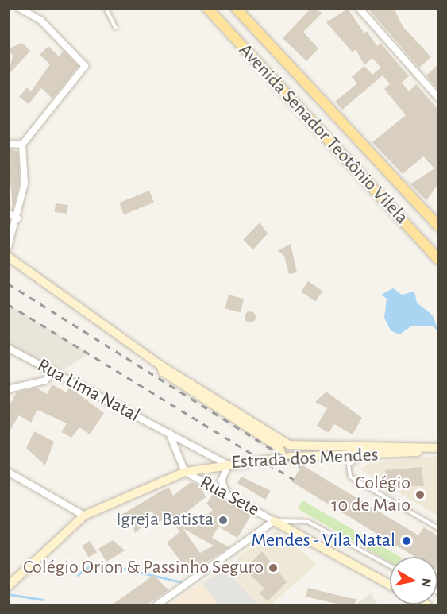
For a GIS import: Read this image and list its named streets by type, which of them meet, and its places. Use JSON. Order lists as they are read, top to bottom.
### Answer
{
  "streets": {
    "main road": ["Avenida Senador Teotônio Vilela"],
    "street": ["Rua Lima Natal", "Estrada dos Mendes", "Rua Sete"]
  },
  "crossings": [
    ["Rua Lima Natal", "Estrada dos Mendes"],
    ["Estrada dos Mendes", "Rua Sete"]
  ],
  "places": [
    "Colégio 10 de Maio",
    "Igreja Batista",
    "Mendes - Vila Natal",
    "Colégio Orion & Passinho Seguro"
  ],
  "north": "right"
}
